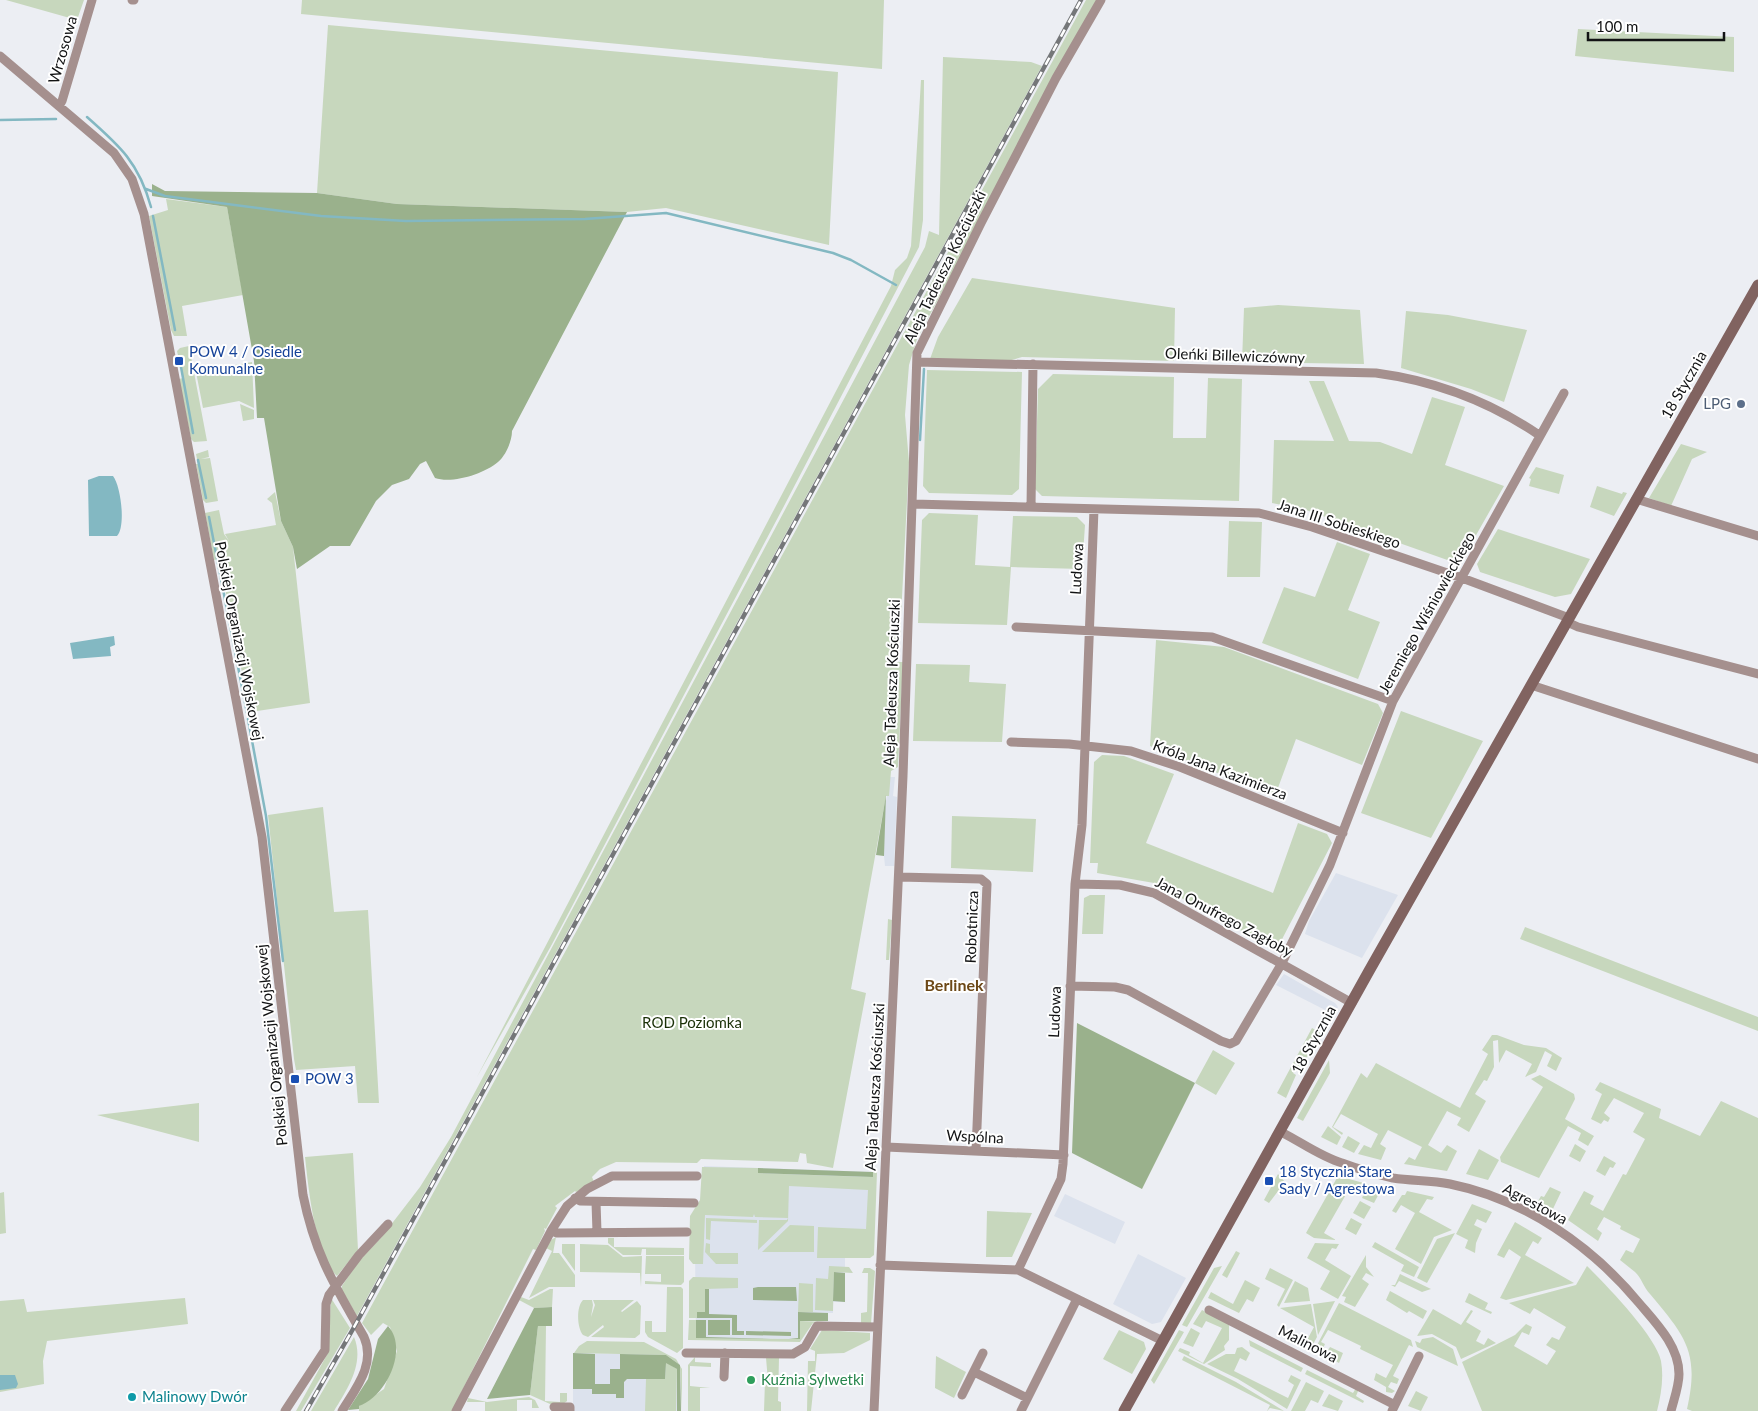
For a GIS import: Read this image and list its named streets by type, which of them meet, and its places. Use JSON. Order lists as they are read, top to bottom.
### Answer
{
  "streets": {
    "main road": ["18 Stycznia"],
    "street": [
      "Wrzosowa",
      "Aleja Tadeusza Kościuszki",
      "Oleńki Billewiczówny",
      "Jana III Sobieskiego",
      "Ludowa",
      "Jeremiego Wiśniowieckiego",
      "Polskiej Organizacji Wojskowej",
      "Króla Jana Kazimierza",
      "Jana Onufrego Zagłoby",
      "Robotnicza",
      "Wspólna",
      "Agrestowa",
      "Malinowa"
    ]
  },
  "crossings": [
    ["Wrzosowa", "Polskiej Organizacji Wojskowej"],
    ["Aleja Tadeusza Kościuszki", "Oleńki Billewiczówny"],
    ["Aleja Tadeusza Kościuszki", "Jana III Sobieskiego"],
    ["Aleja Tadeusza Kościuszki", "Robotnicza"],
    ["Aleja Tadeusza Kościuszki", "Wspólna"],
    ["Oleńki Billewiczówny", "Jeremiego Wiśniowieckiego"],
    ["18 Stycznia", "Jana III Sobieskiego"],
    ["18 Stycznia", "Jana Onufrego Zagłoby"],
    ["18 Stycznia", "Agrestowa"],
    ["Jana III Sobieskiego", "Ludowa"],
    ["Jana III Sobieskiego", "Jeremiego Wiśniowieckiego"],
    ["Ludowa", "Jeremiego Wiśniowieckiego"],
    ["Ludowa", "Króla Jana Kazimierza"],
    ["Ludowa", "Jana Onufrego Zagłoby"],
    ["Ludowa", "Wspólna"],
    ["Jeremiego Wiśniowieckiego", "Króla Jana Kazimierza"],
    ["Jeremiego Wiśniowieckiego", "Jana Onufrego Zagłoby"],
    ["Robotnicza", "Wspólna"]
  ],
  "districts": ["Berlinek"],
  "parks": ["ROD Poziomka"],
  "places": {
    "transit": ["POW 4 / Osiedle Komunalne", "POW 3", "18 Stycznia Stare Sady / Agrestowa"],
    "other": ["LPG", "Kuźnia Sylwetki", "Malinowy Dwór"]
  },
  "scale_bar": "100 m"
}
